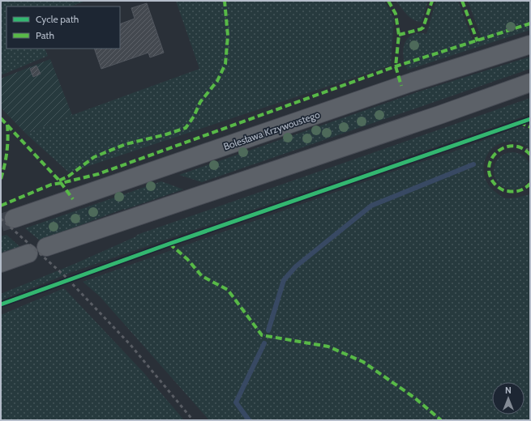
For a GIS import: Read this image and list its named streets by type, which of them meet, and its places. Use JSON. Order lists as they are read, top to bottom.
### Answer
{
  "streets": {
    "main road": ["Bolesława Krzywoustego"]
  },
  "legend": ["Cycle path", "Path"],
  "north": "top"
}
